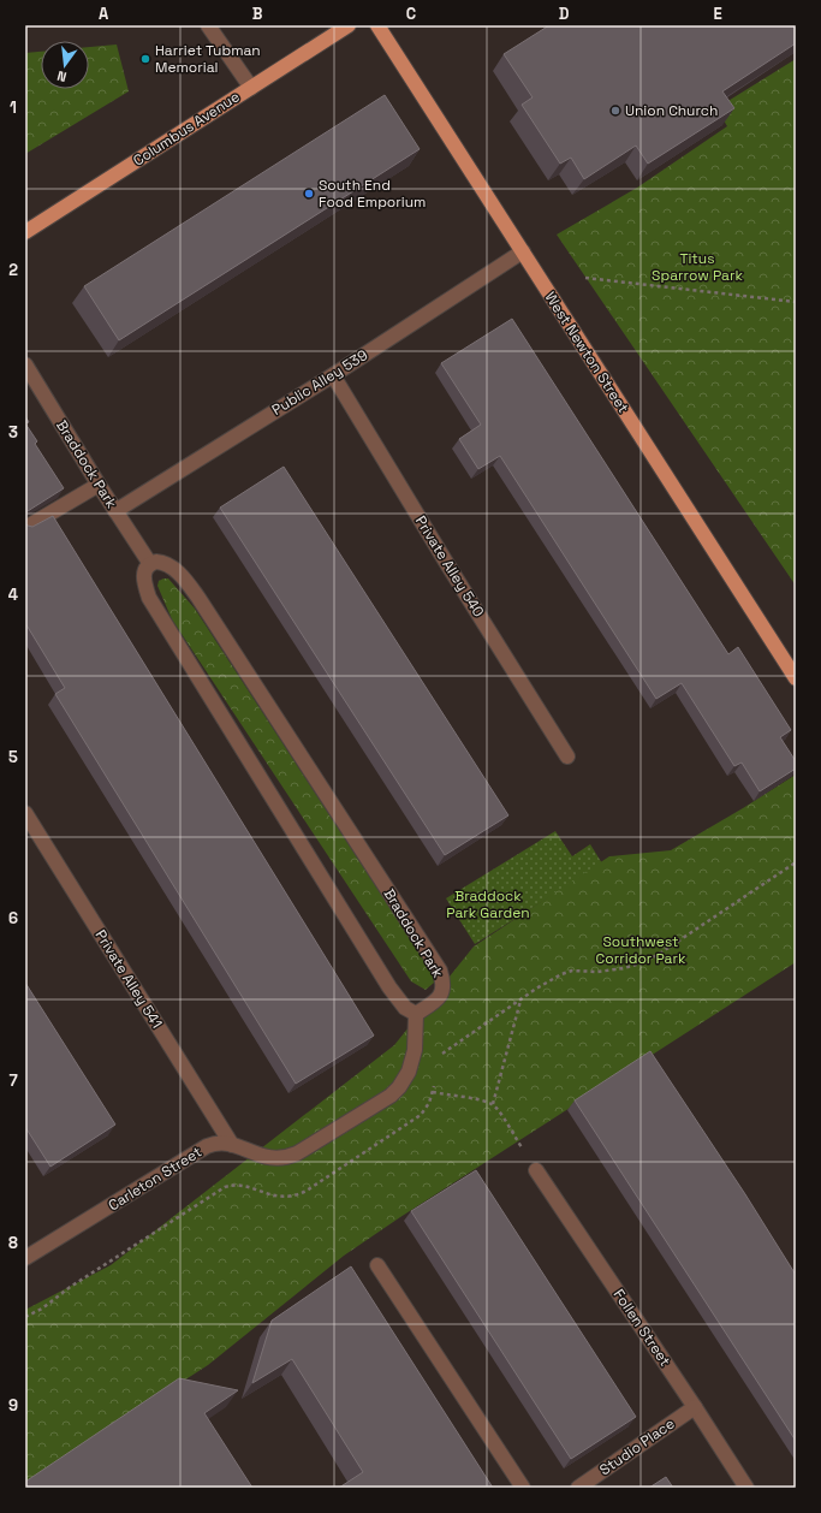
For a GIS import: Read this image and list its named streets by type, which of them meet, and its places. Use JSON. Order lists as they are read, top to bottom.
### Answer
{
  "streets": {
    "main road": ["Columbus Avenue", "West Newton Street"],
    "street": [
      "Public Alley 539",
      "Braddock Park",
      "Private Alley 540",
      "Private Alley 541",
      "Carleton Street",
      "Follen Street",
      "Studio Place"
    ]
  },
  "crossings": [
    ["West Newton Street", "Public Alley 539"],
    ["Public Alley 539", "Braddock Park"],
    ["Public Alley 539", "Private Alley 540"],
    ["Braddock Park", "Carleton Street"],
    ["Private Alley 541", "Carleton Street"],
    ["Follen Street", "Studio Place"]
  ],
  "parks": ["Titus Sparrow Park", "Braddock Park Garden", "Southwest Corridor Park"],
  "places": ["Harriet Tubman Memorial", "Union Church", "South End Food Emporium"],
  "north": "bottom",
  "grid": {
    "columns": [
      "A",
      "B",
      "C",
      "D",
      "E"
    ],
    "rows": [
      "1",
      "2",
      "3",
      "4",
      "5",
      "6",
      "7",
      "8",
      "9"
    ]
  }
}
